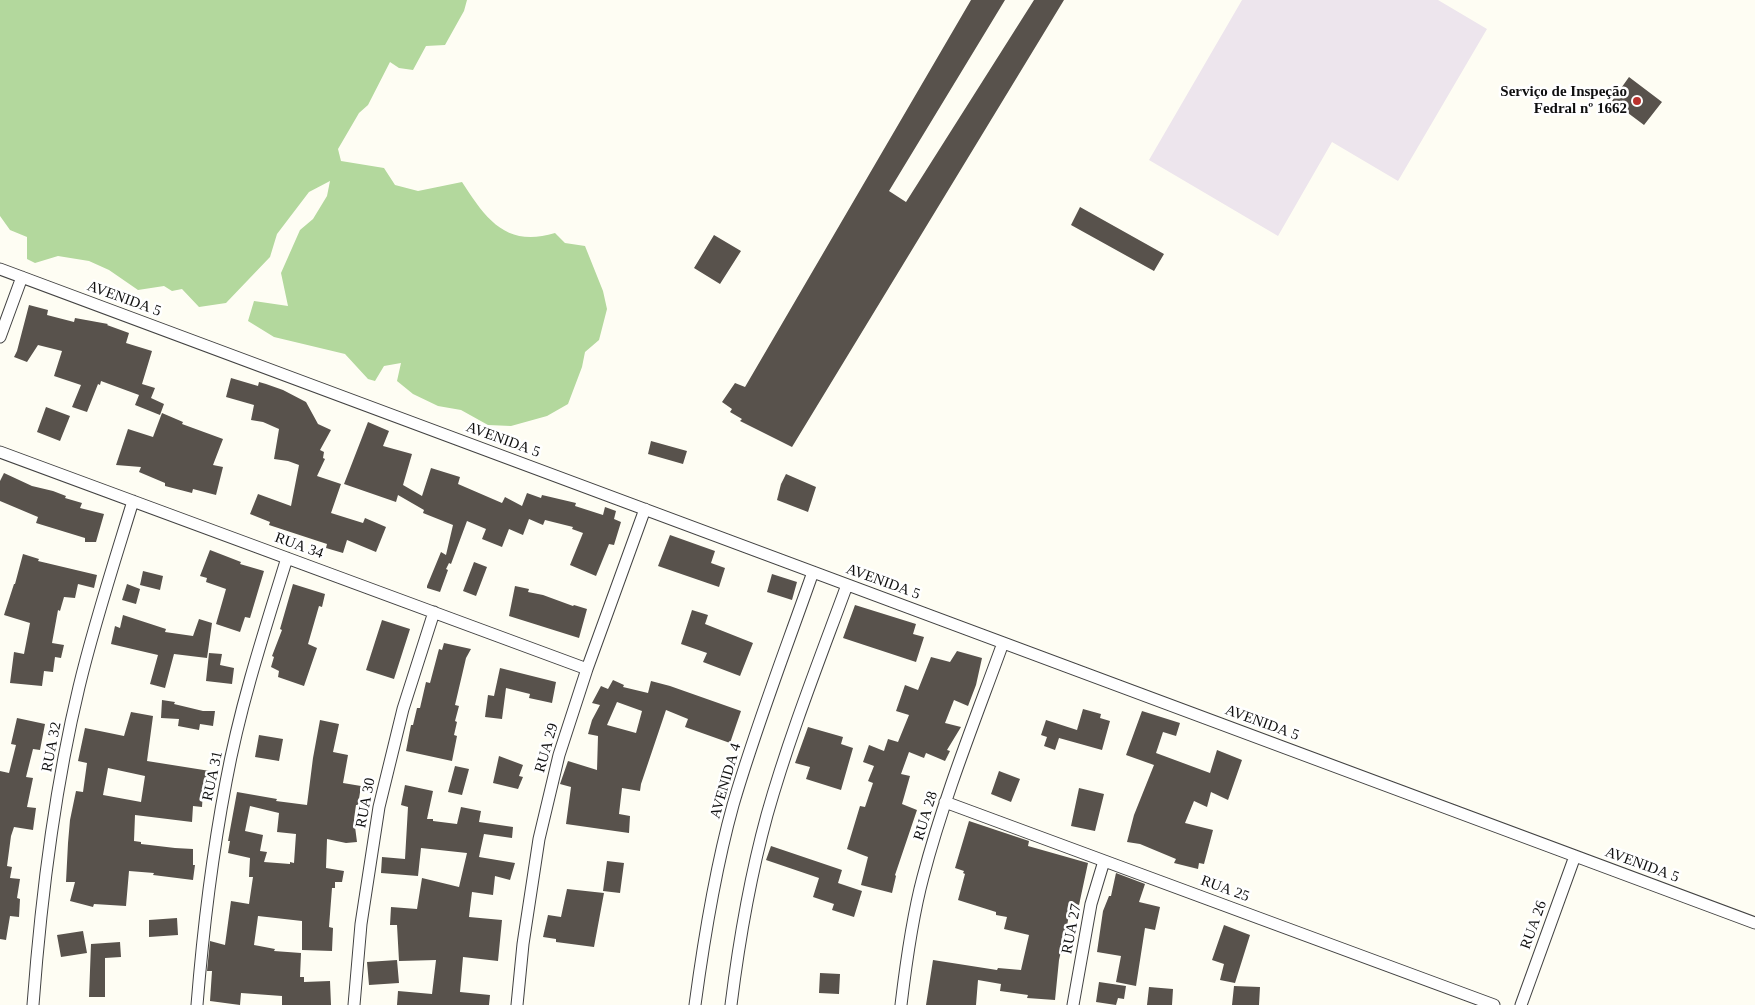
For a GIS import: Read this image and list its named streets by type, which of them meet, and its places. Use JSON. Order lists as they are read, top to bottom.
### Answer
{
  "streets": {
    "street": [
      "AVENIDA 5",
      "RUA 34",
      "RUA 32",
      "RUA 29",
      "RUA 31",
      "AVENIDA 4",
      "RUA 30",
      "RUA 28",
      "RUA 25",
      "RUA 26",
      "RUA 27"
    ]
  },
  "crossings": [
    ["AVENIDA 5", "RUA 29"],
    ["AVENIDA 5", "AVENIDA 4"],
    ["AVENIDA 5", "RUA 28"],
    ["AVENIDA 5", "RUA 26"],
    ["RUA 34", "RUA 32"],
    ["RUA 34", "RUA 29"],
    ["RUA 34", "RUA 31"],
    ["RUA 34", "RUA 30"],
    ["RUA 28", "RUA 25"],
    ["RUA 25", "RUA 27"]
  ],
  "places": ["Serviço de Inspeção Fedral nº 1662"]
}
